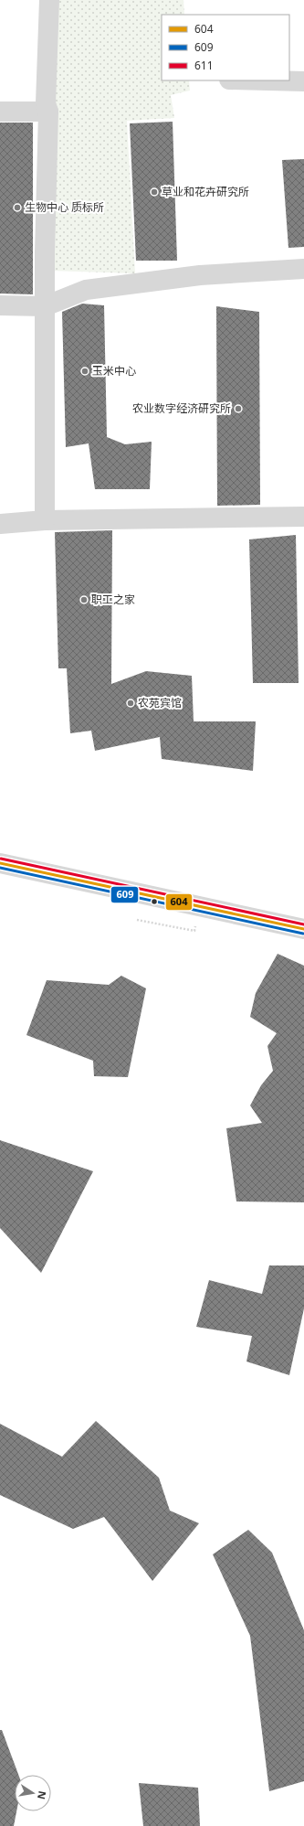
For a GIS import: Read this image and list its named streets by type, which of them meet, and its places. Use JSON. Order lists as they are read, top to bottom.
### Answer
{
  "places": [
    "草业和花卉研究所",
    "生物中心 质标所",
    "玉米中心",
    "农业数字经济研究所",
    "职工之家",
    "农苑宾馆"
  ],
  "lines": ["transit line 611", "transit line 604", "transit line 609"],
  "legend": ["604", "609", "611"],
  "north": "right"
}
